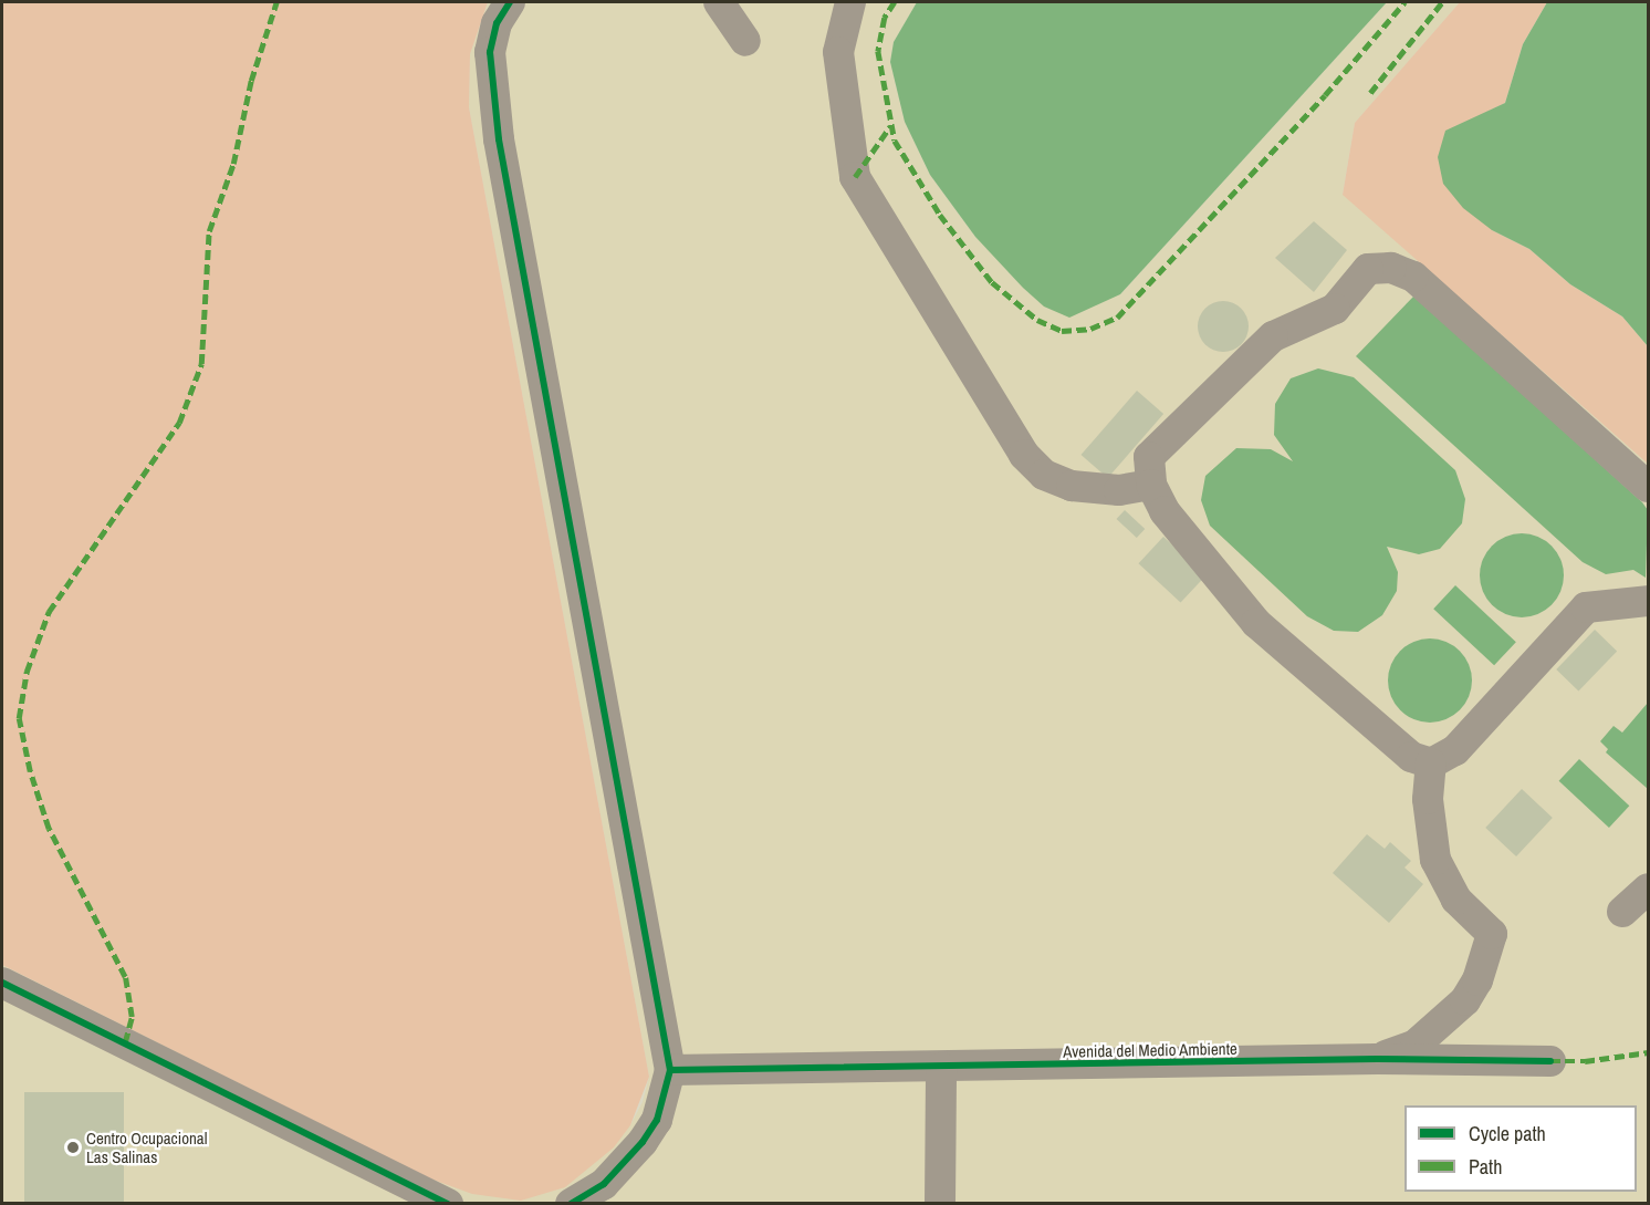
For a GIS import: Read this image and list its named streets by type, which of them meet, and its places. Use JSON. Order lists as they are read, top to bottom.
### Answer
{
  "streets": {
    "street": ["Avenida del Medio Ambiente"]
  },
  "places": ["Centro Ocupacional Las Salinas"],
  "legend": ["Cycle path", "Path"]
}
